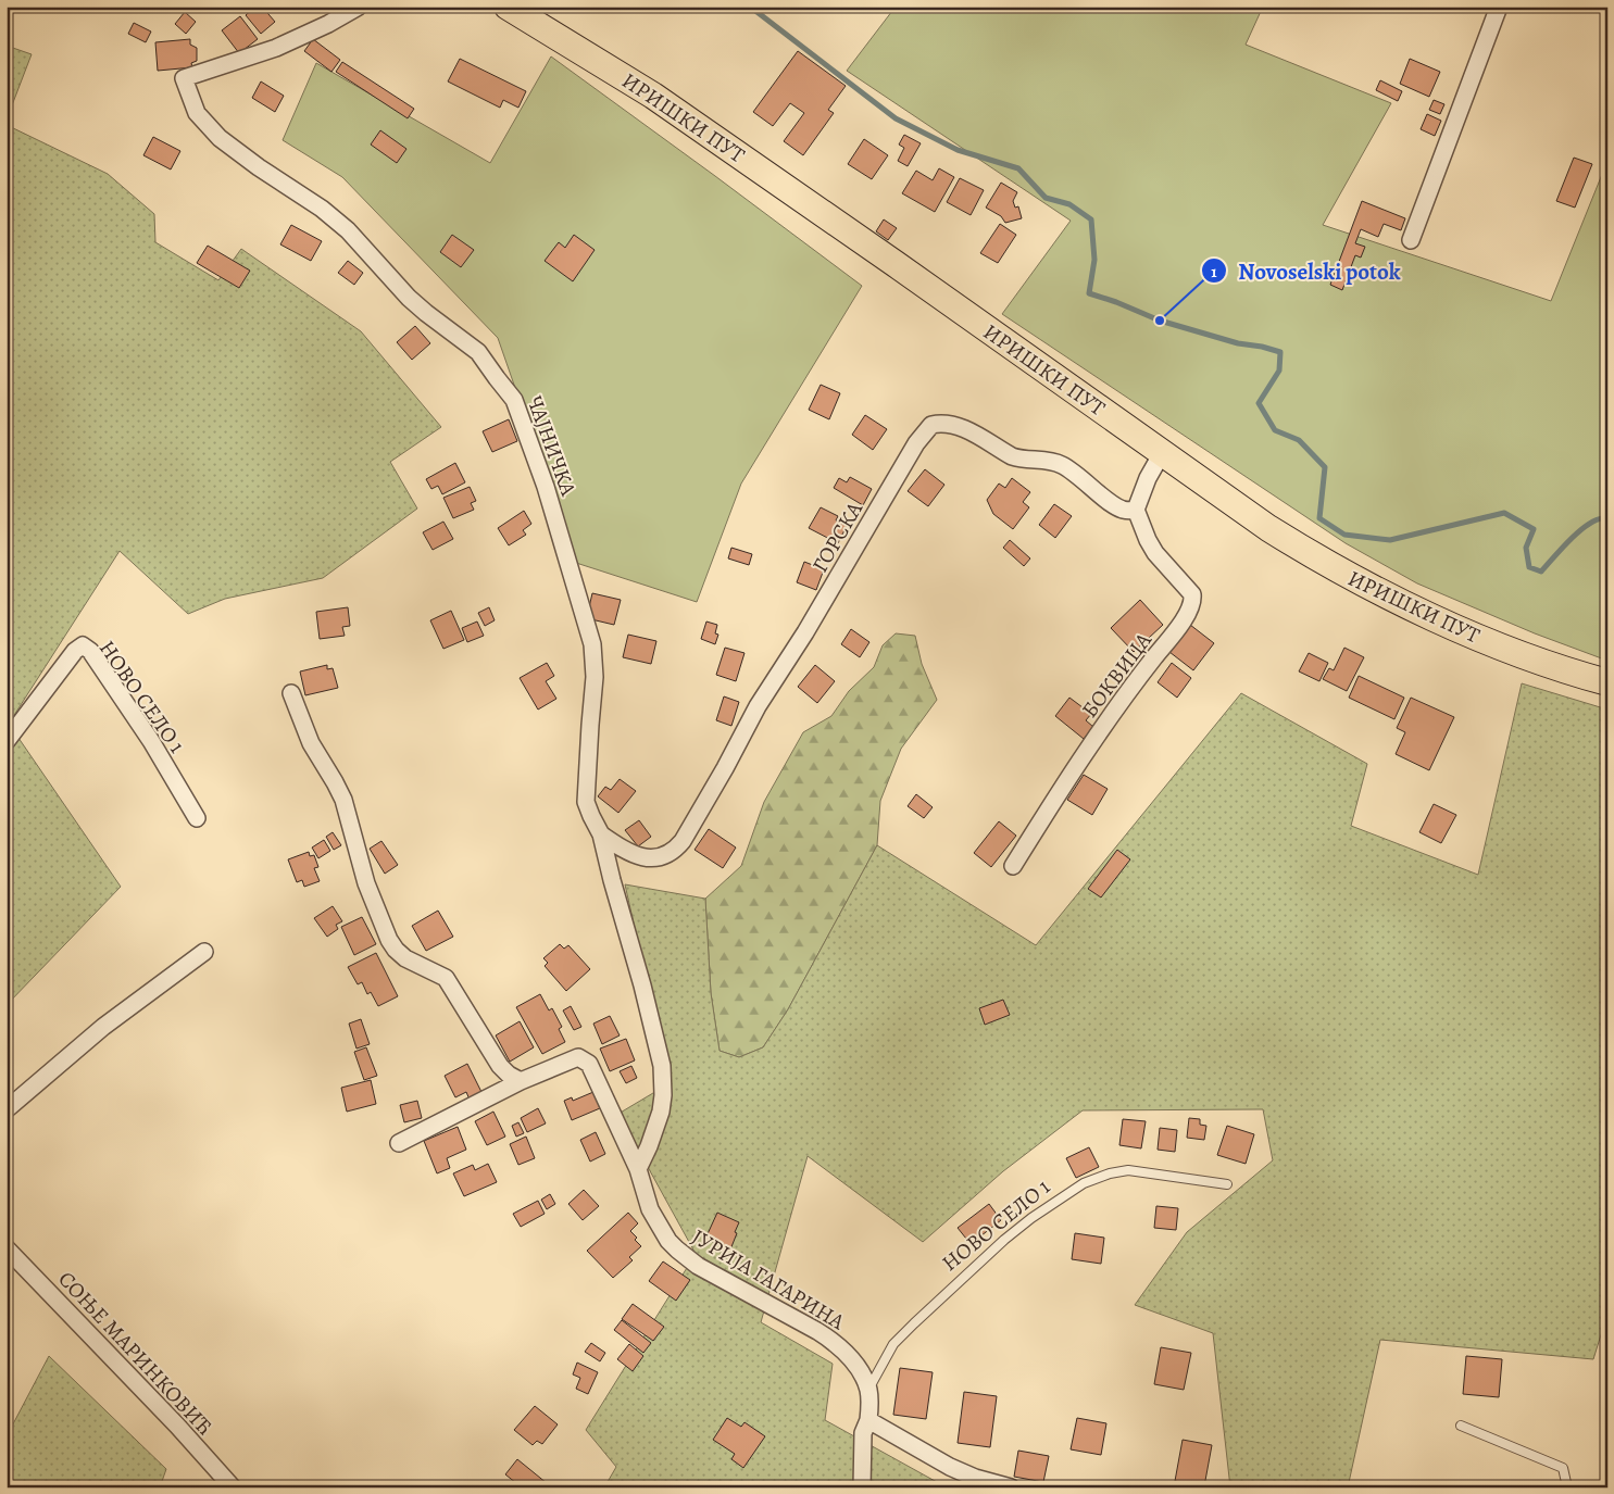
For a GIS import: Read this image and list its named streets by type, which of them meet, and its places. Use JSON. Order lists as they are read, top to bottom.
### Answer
{
  "streets": {
    "main road": ["ИРИШКИ ПУТ"],
    "street": [
      "ЧАЈНИЧКА",
      "ГОРСКА",
      "БОКВИЦА",
      "НОВО СЕЛО 1",
      "ЈУРИЈА ГАГАРИНА",
      "СОЊЕ МАРИНКОВИЋ"
    ]
  },
  "crossings": [
    ["ЧАЈНИЧКА", "ГОРСКА"],
    ["ГОРСКА", "БОКВИЦА"],
    ["НОВО СЕЛО 1", "ЈУРИЈА ГАГАРИНА"]
  ],
  "places": ["Novoselski potok"]
}
